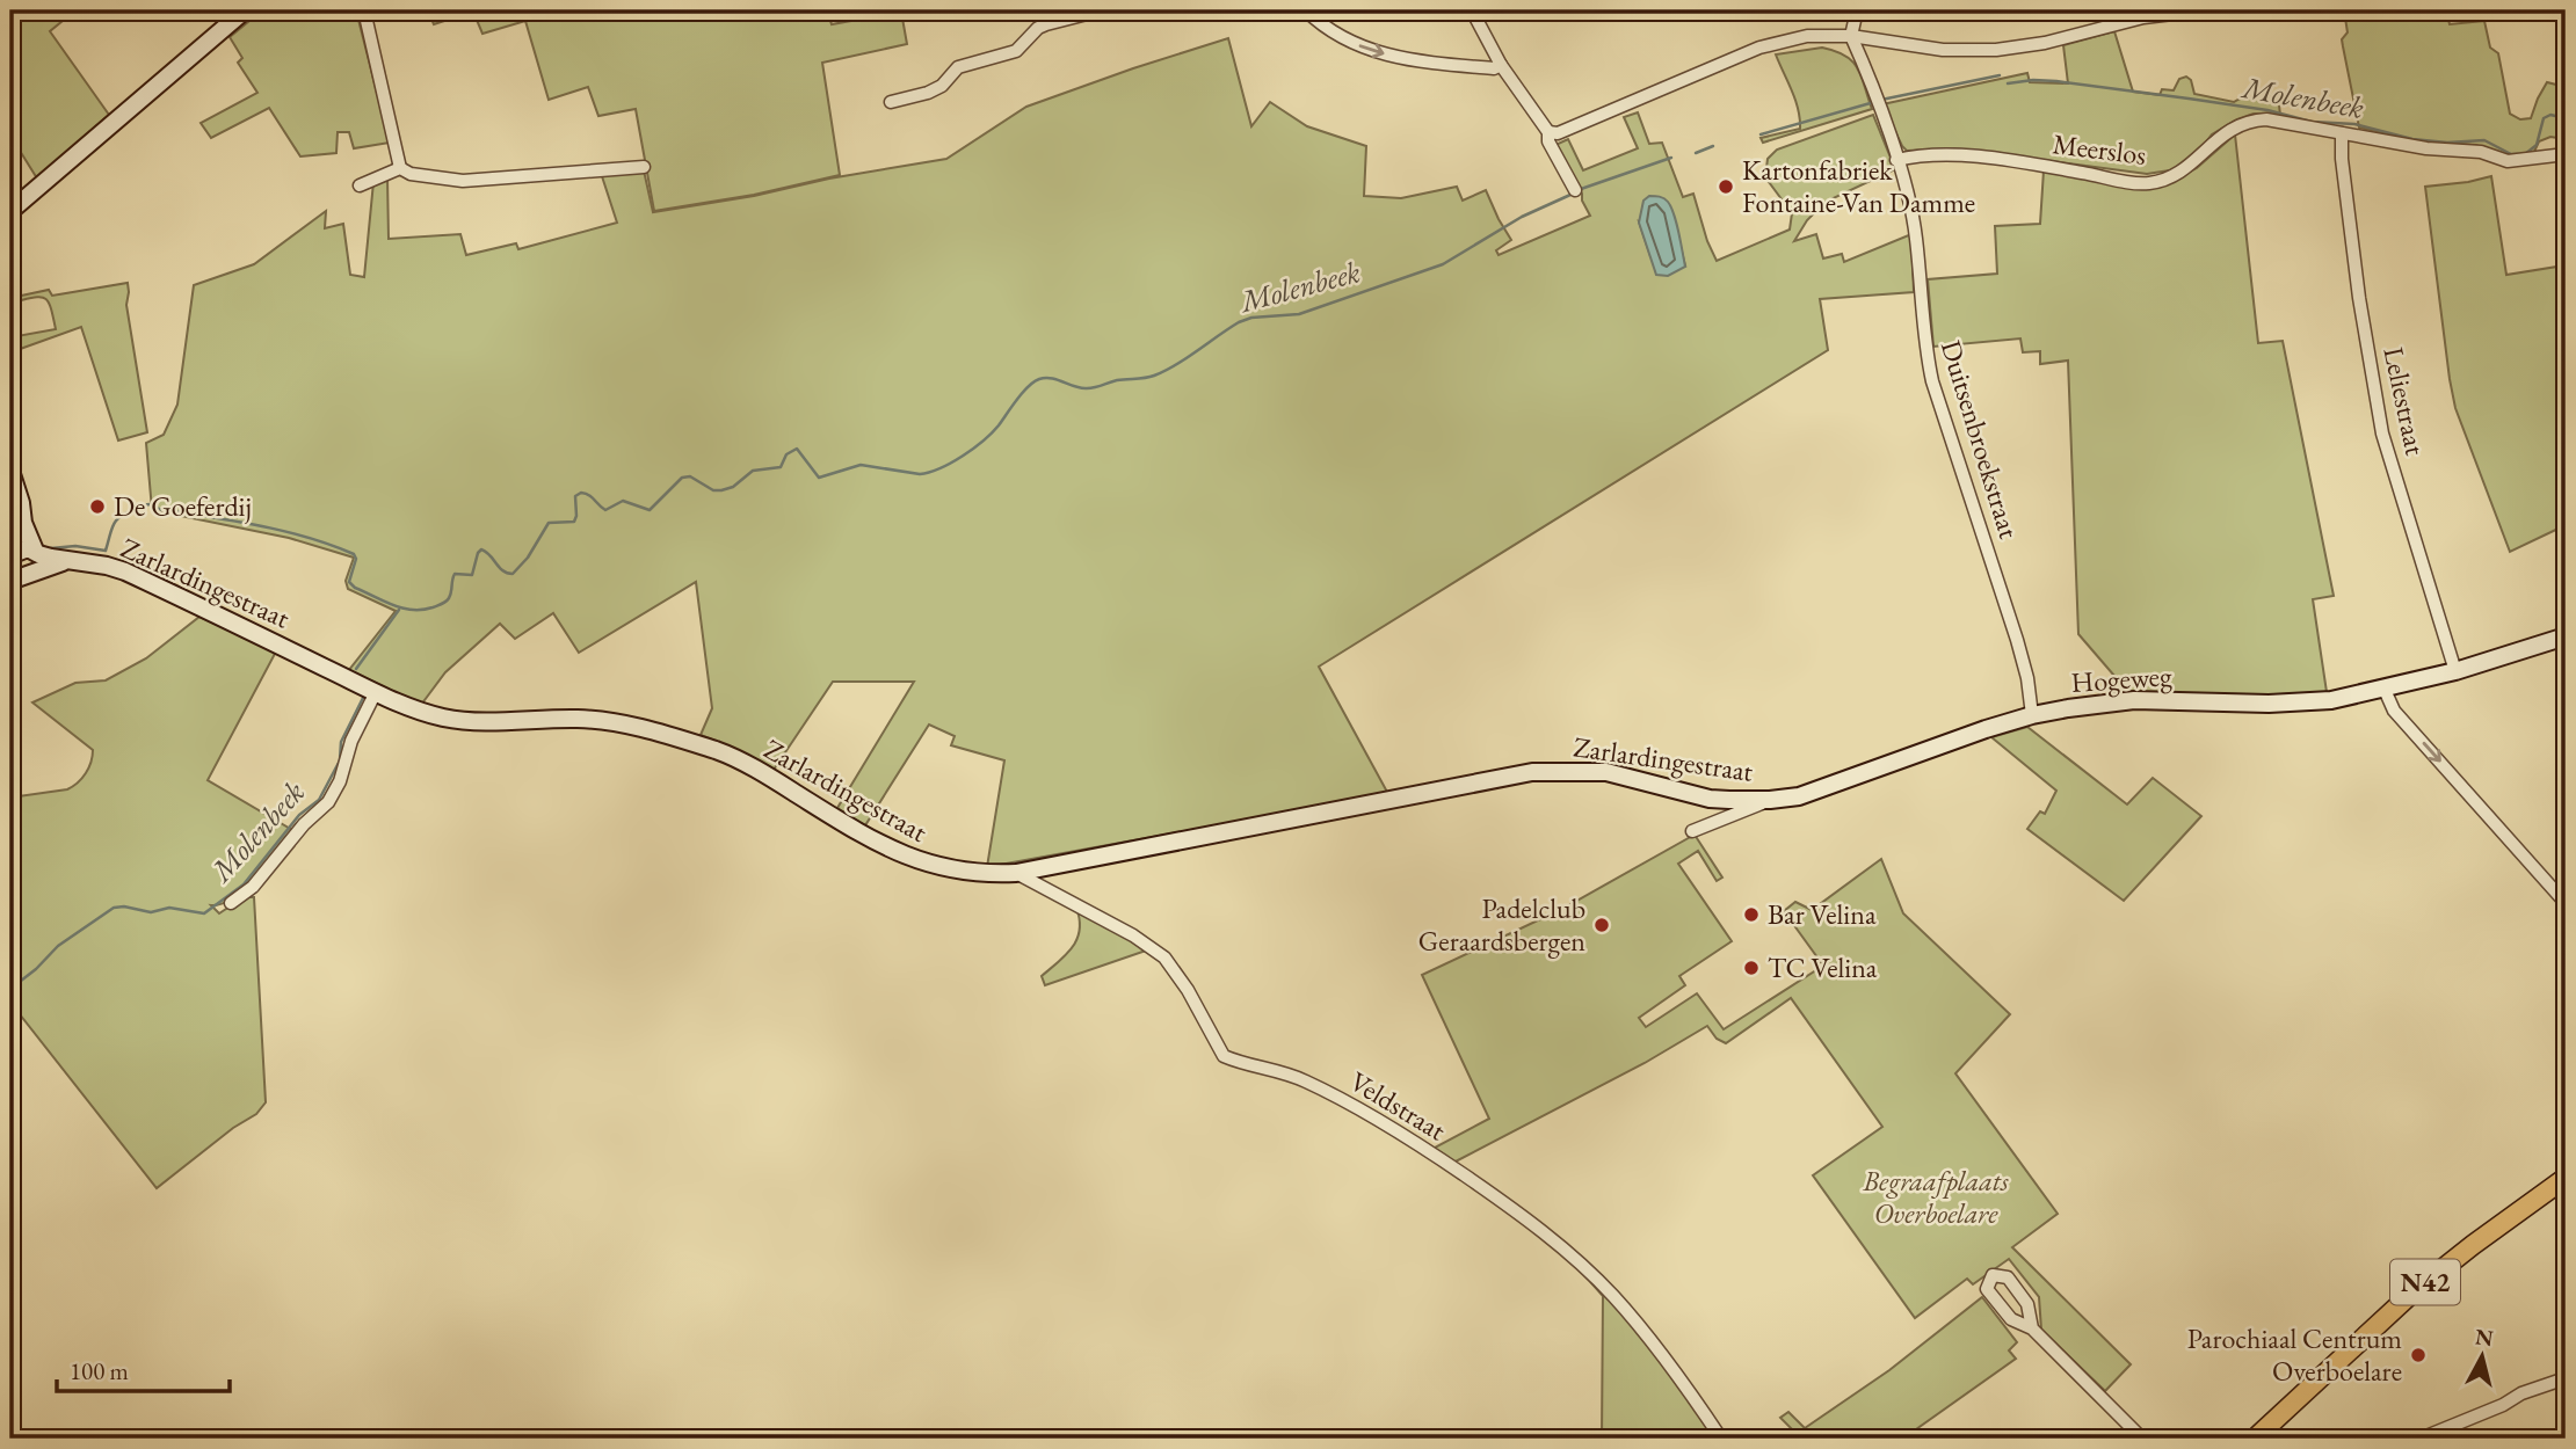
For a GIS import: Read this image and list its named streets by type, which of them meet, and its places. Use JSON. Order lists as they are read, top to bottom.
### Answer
{
  "streets": {
    "main road": ["N42"],
    "street": [
      "Meerslos",
      "Leliestraat",
      "Duitsenbroekstraat",
      "Zarlardingestraat",
      "Hogeweg",
      "Veldstraat"
    ]
  },
  "crossings": [
    ["Meerslos", "Leliestraat"],
    ["Meerslos", "Duitsenbroekstraat"],
    ["Leliestraat", "Hogeweg"],
    ["Duitsenbroekstraat", "Hogeweg"],
    ["Zarlardingestraat", "Hogeweg"],
    ["Zarlardingestraat", "Veldstraat"]
  ],
  "water": ["Molenbeek"],
  "parks": ["Begraafplaats Overboelare"],
  "places": [
    "Kartonfabriek Fontaine-Van Damme",
    "De Goeferdij",
    "Bar Velina",
    "Padelclub Geraardsbergen",
    "TC Velina",
    "Parochiaal Centrum Overboelare"
  ],
  "scale_bar": "100 m",
  "north": "top"
}
